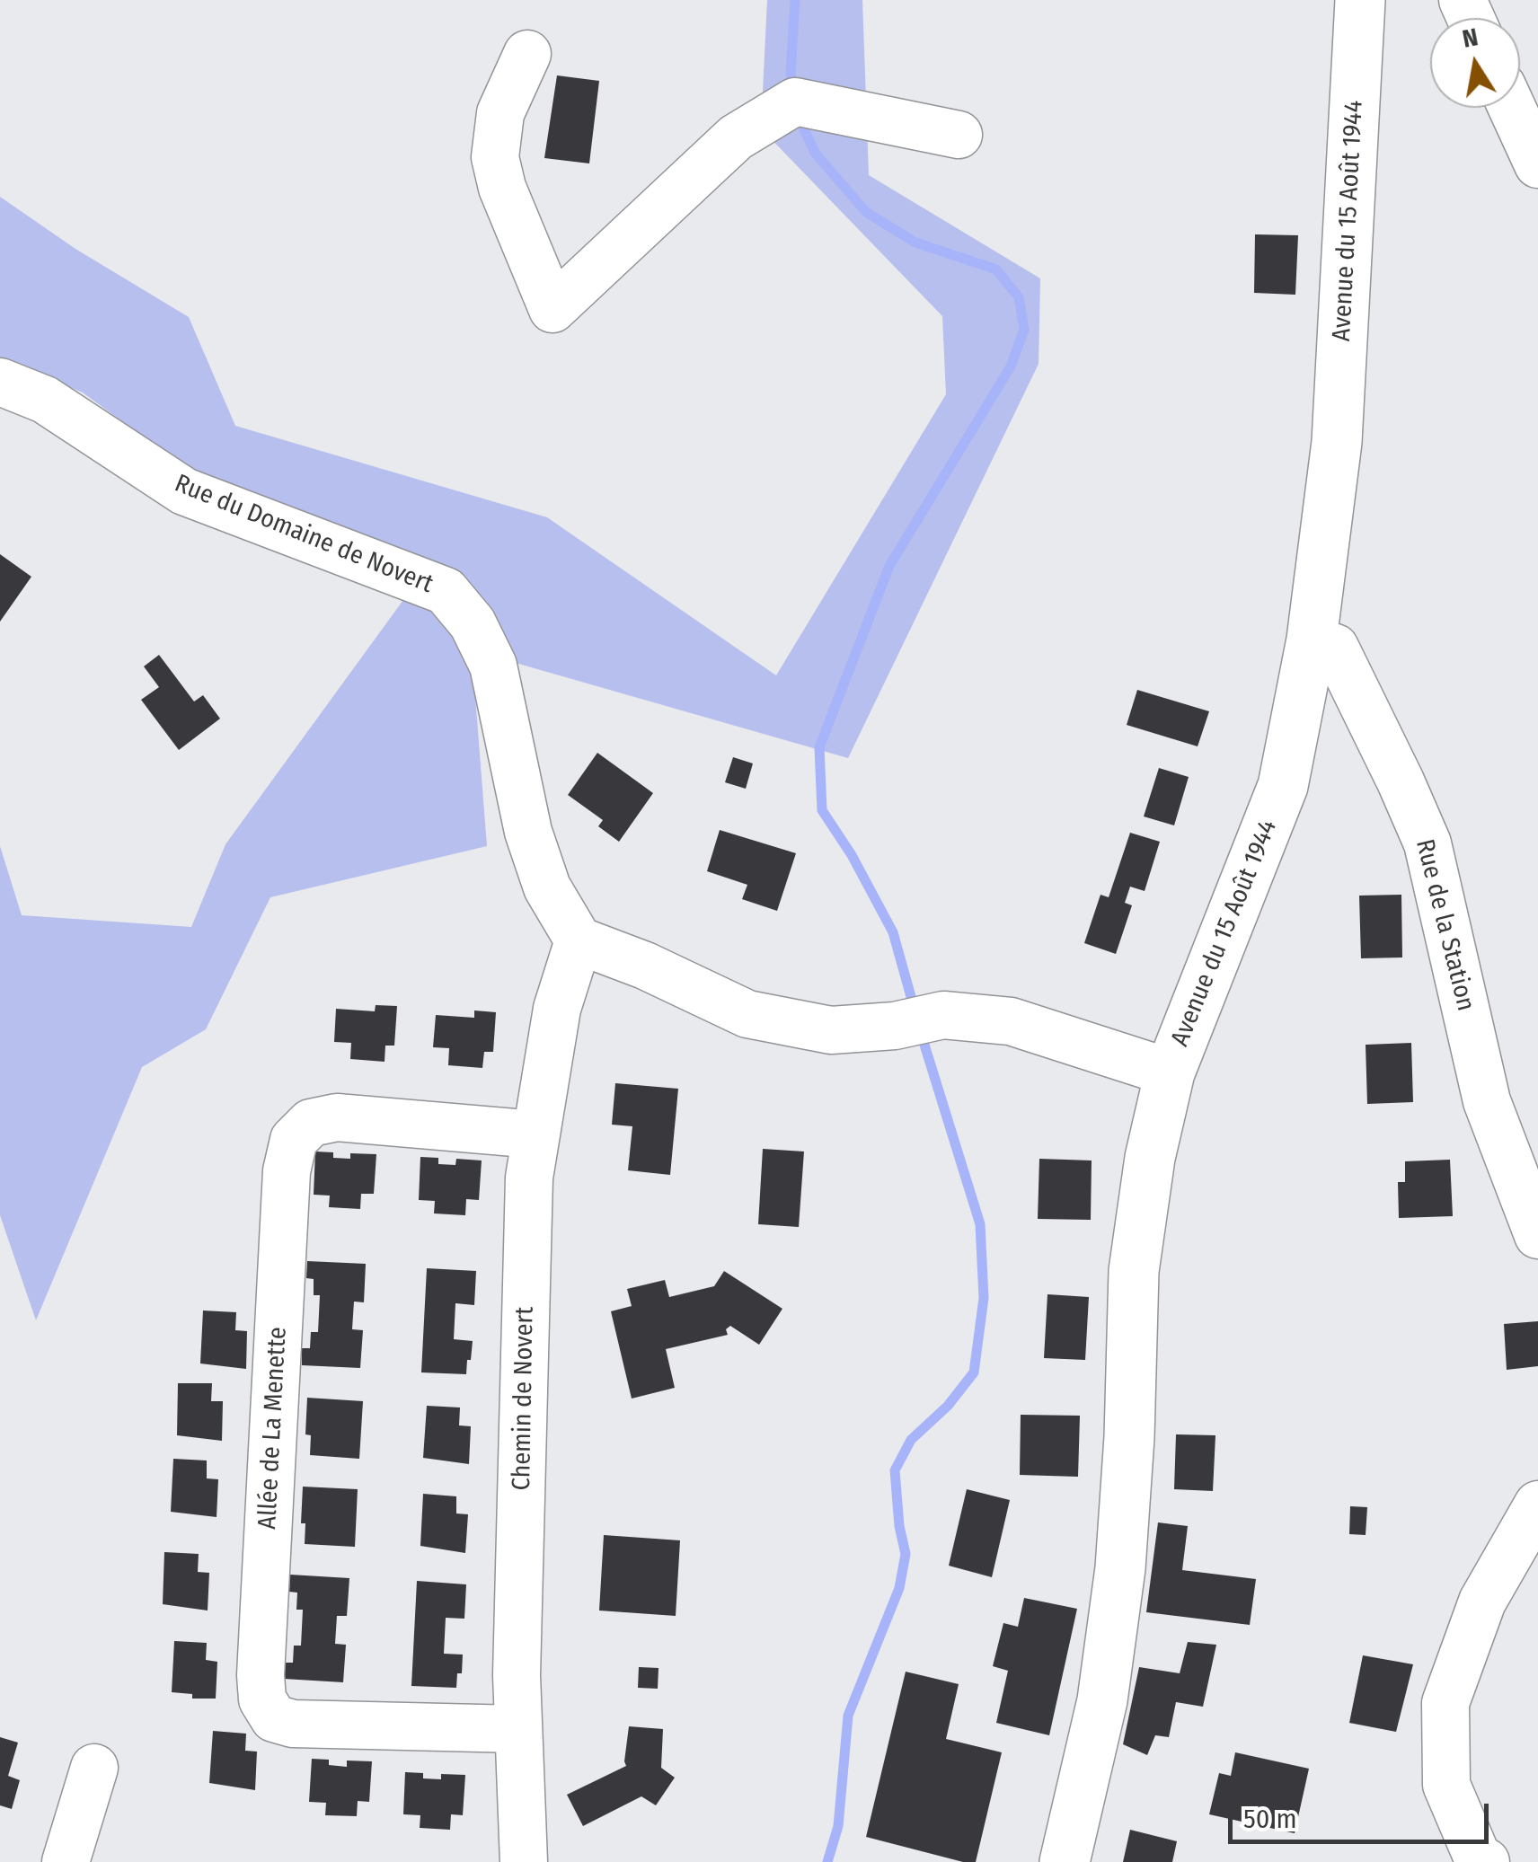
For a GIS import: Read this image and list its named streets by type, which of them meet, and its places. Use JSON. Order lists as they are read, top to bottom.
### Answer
{
  "streets": {
    "main road": ["Avenue du 15 Août 1944"],
    "street": [
      "Rue du Domaine de Novert",
      "Rue de la Station",
      "Chemin de Novert",
      "Allée de La Menette"
    ]
  },
  "crossings": [
    ["Avenue du 15 Août 1944", "Rue de la Station"],
    ["Rue du Domaine de Novert", "Chemin de Novert"],
    ["Chemin de Novert", "Allée de La Menette"]
  ],
  "scale_bar": "50 m",
  "north": "top"
}
